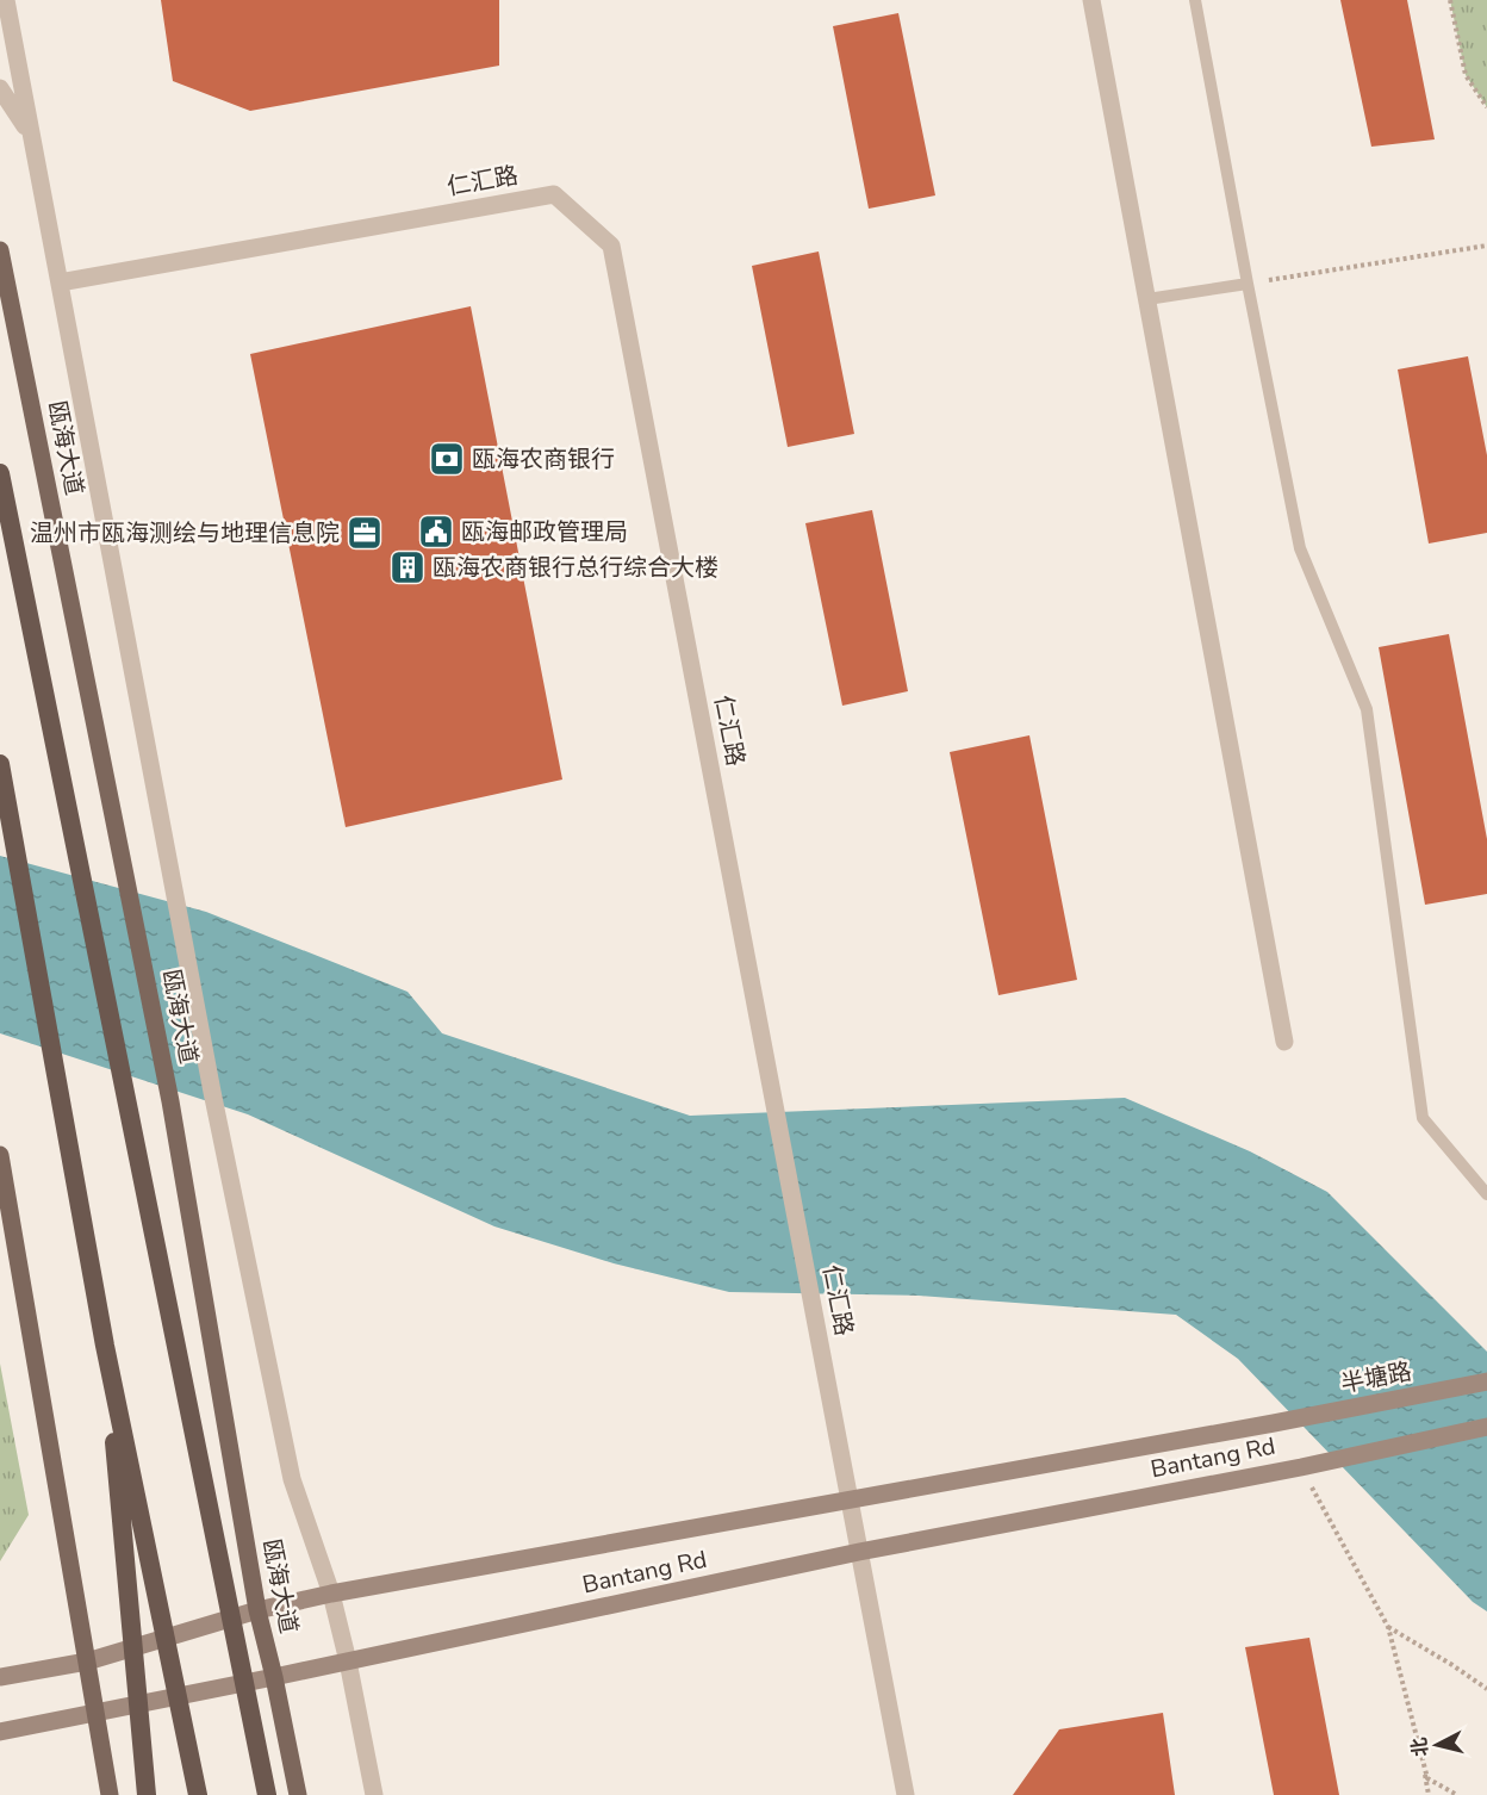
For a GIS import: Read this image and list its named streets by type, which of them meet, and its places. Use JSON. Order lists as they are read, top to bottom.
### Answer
{
  "streets": {
    "main road": ["瓯海大道", "半塘路", "Bantang Rd"],
    "street": ["仁汇路"]
  },
  "crossings": [
    ["仁汇路", "Bantang Rd"],
    ["瓯海大道", "Bantang Rd"],
    ["半塘路", "Bantang Rd"]
  ],
  "places": {
    "bank": ["瓯海农商银行"],
    "public building": ["瓯海邮政管理局"],
    "office": ["温州市瓯海测绘与地理信息院"],
    "building": ["瓯海农商银行总行综合大楼"]
  },
  "north": "left"
}
